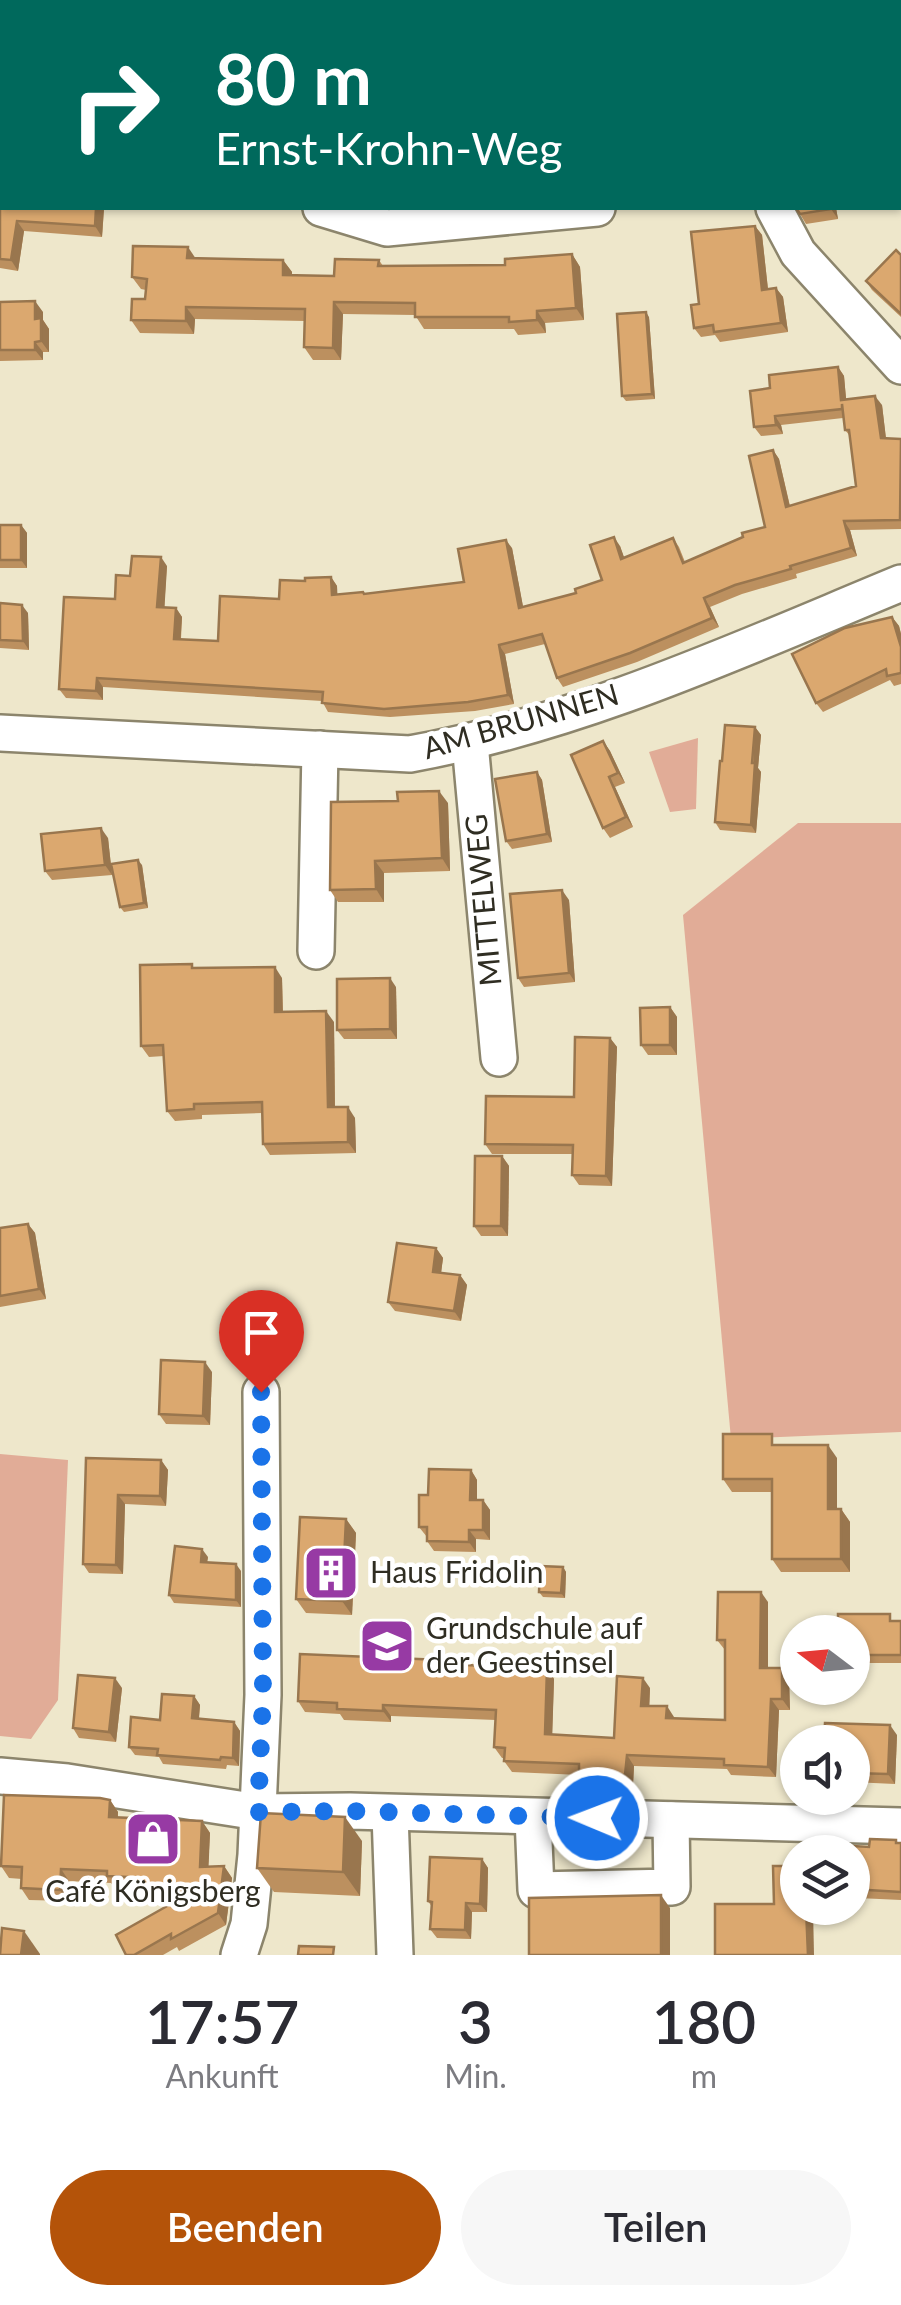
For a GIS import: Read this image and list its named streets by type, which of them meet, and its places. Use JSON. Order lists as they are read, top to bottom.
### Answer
{
  "streets": {
    "street": ["AM BRUNNEN", "MITTELWEG"]
  },
  "crossings": [
    ["AM BRUNNEN", "MITTELWEG"]
  ],
  "places": {
    "building": ["Haus Fridolin"],
    "school or university": ["Grundschule auf der Geestinsel"],
    "shop": ["Café Königsberg"]
  },
  "north": "left",
  "page": {
    "turn": ["80 m", "Ernst-Krohn-Weg"],
    "eta": [
      "17:57",
      "Ankunft",
      "3",
      "Min.",
      "180",
      "m"
    ],
    "buttons": ["Beenden", "Teilen"]
  }
}
